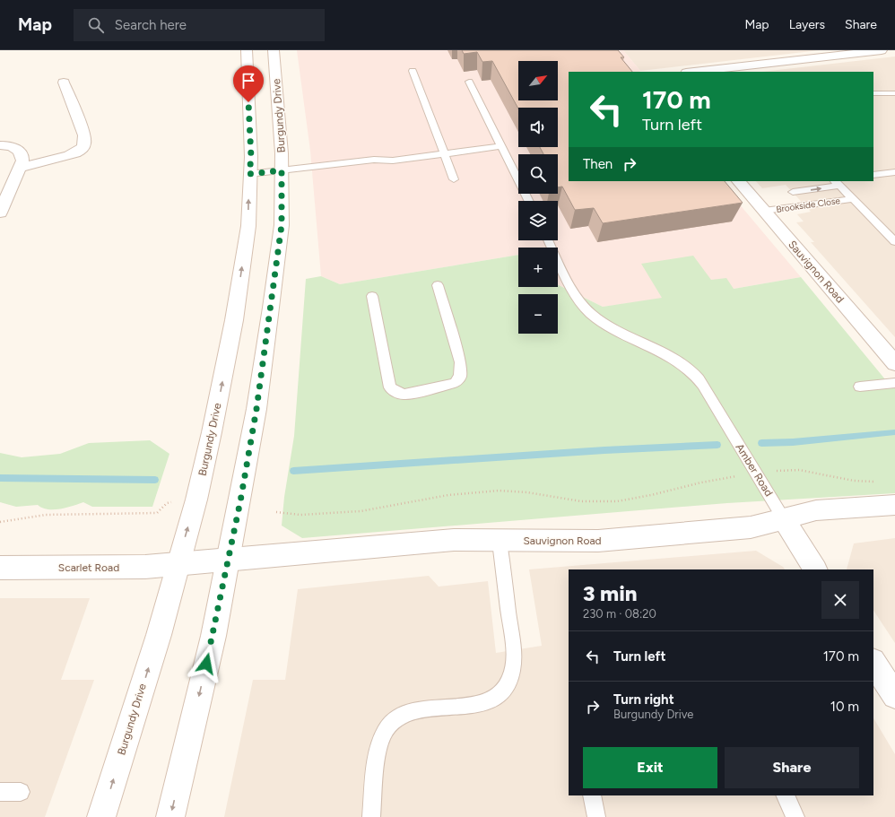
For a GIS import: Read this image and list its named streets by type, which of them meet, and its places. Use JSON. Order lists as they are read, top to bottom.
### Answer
{
  "streets": {
    "main road": [
      "Burgundy Drive",
      "Sauvignon Road",
      "Amber Road",
      "Scarlet Road"
    ],
    "lane": ["Brookside Close"]
  },
  "crossings": [
    ["Burgundy Drive", "Sauvignon Road"],
    ["Burgundy Drive", "Scarlet Road"],
    ["Brookside Close", "Sauvignon Road"],
    ["Sauvignon Road", "Amber Road"],
    ["Sauvignon Road", "Scarlet Road"]
  ],
  "north": "top right",
  "page": {
    "header": "Map",
    "search": "Search here",
    "nav": ["Map", "Layers", "Share"],
    "map_buttons": ["+", "−"],
    "turn": ["170 m", "Turn left"],
    "then": "Then",
    "heading": ["3 min", "230 m · 08:20"],
    "list": [
      {
        "name": "Turn left",
        "value": "170 m"
      },
      {
        "name": "Turn right",
        "note": "Burgundy Drive",
        "value": "10 m"
      }
    ],
    "buttons": ["Exit", "Share"]
  }
}
